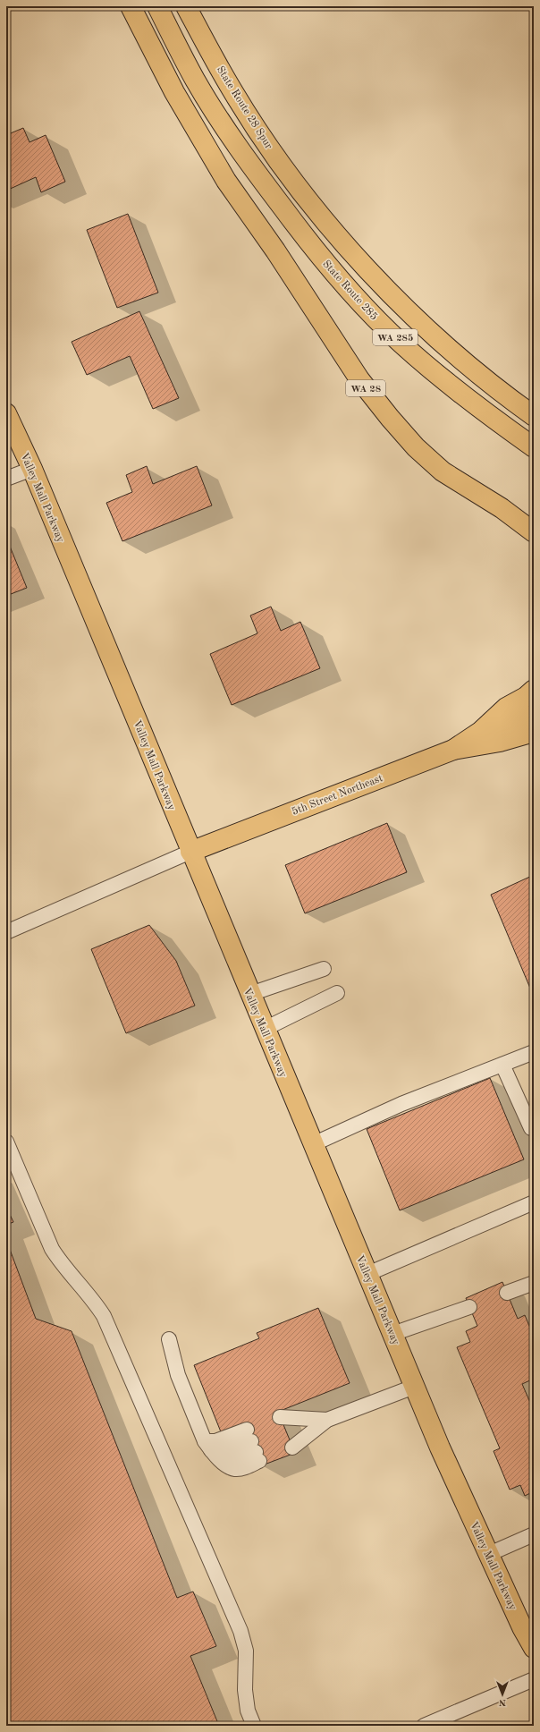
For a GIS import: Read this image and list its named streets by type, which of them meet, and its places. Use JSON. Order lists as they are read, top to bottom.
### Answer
{
  "streets": {
    "main road": [
      "State Route 28 Spur",
      "State Route 285",
      "WA 285",
      "WA 28",
      "Valley Mall Parkway",
      "5th Street Northeast"
    ]
  },
  "crossings": [
    ["Valley Mall Parkway", "5th Street Northeast"]
  ],
  "north": "bottom"
}
